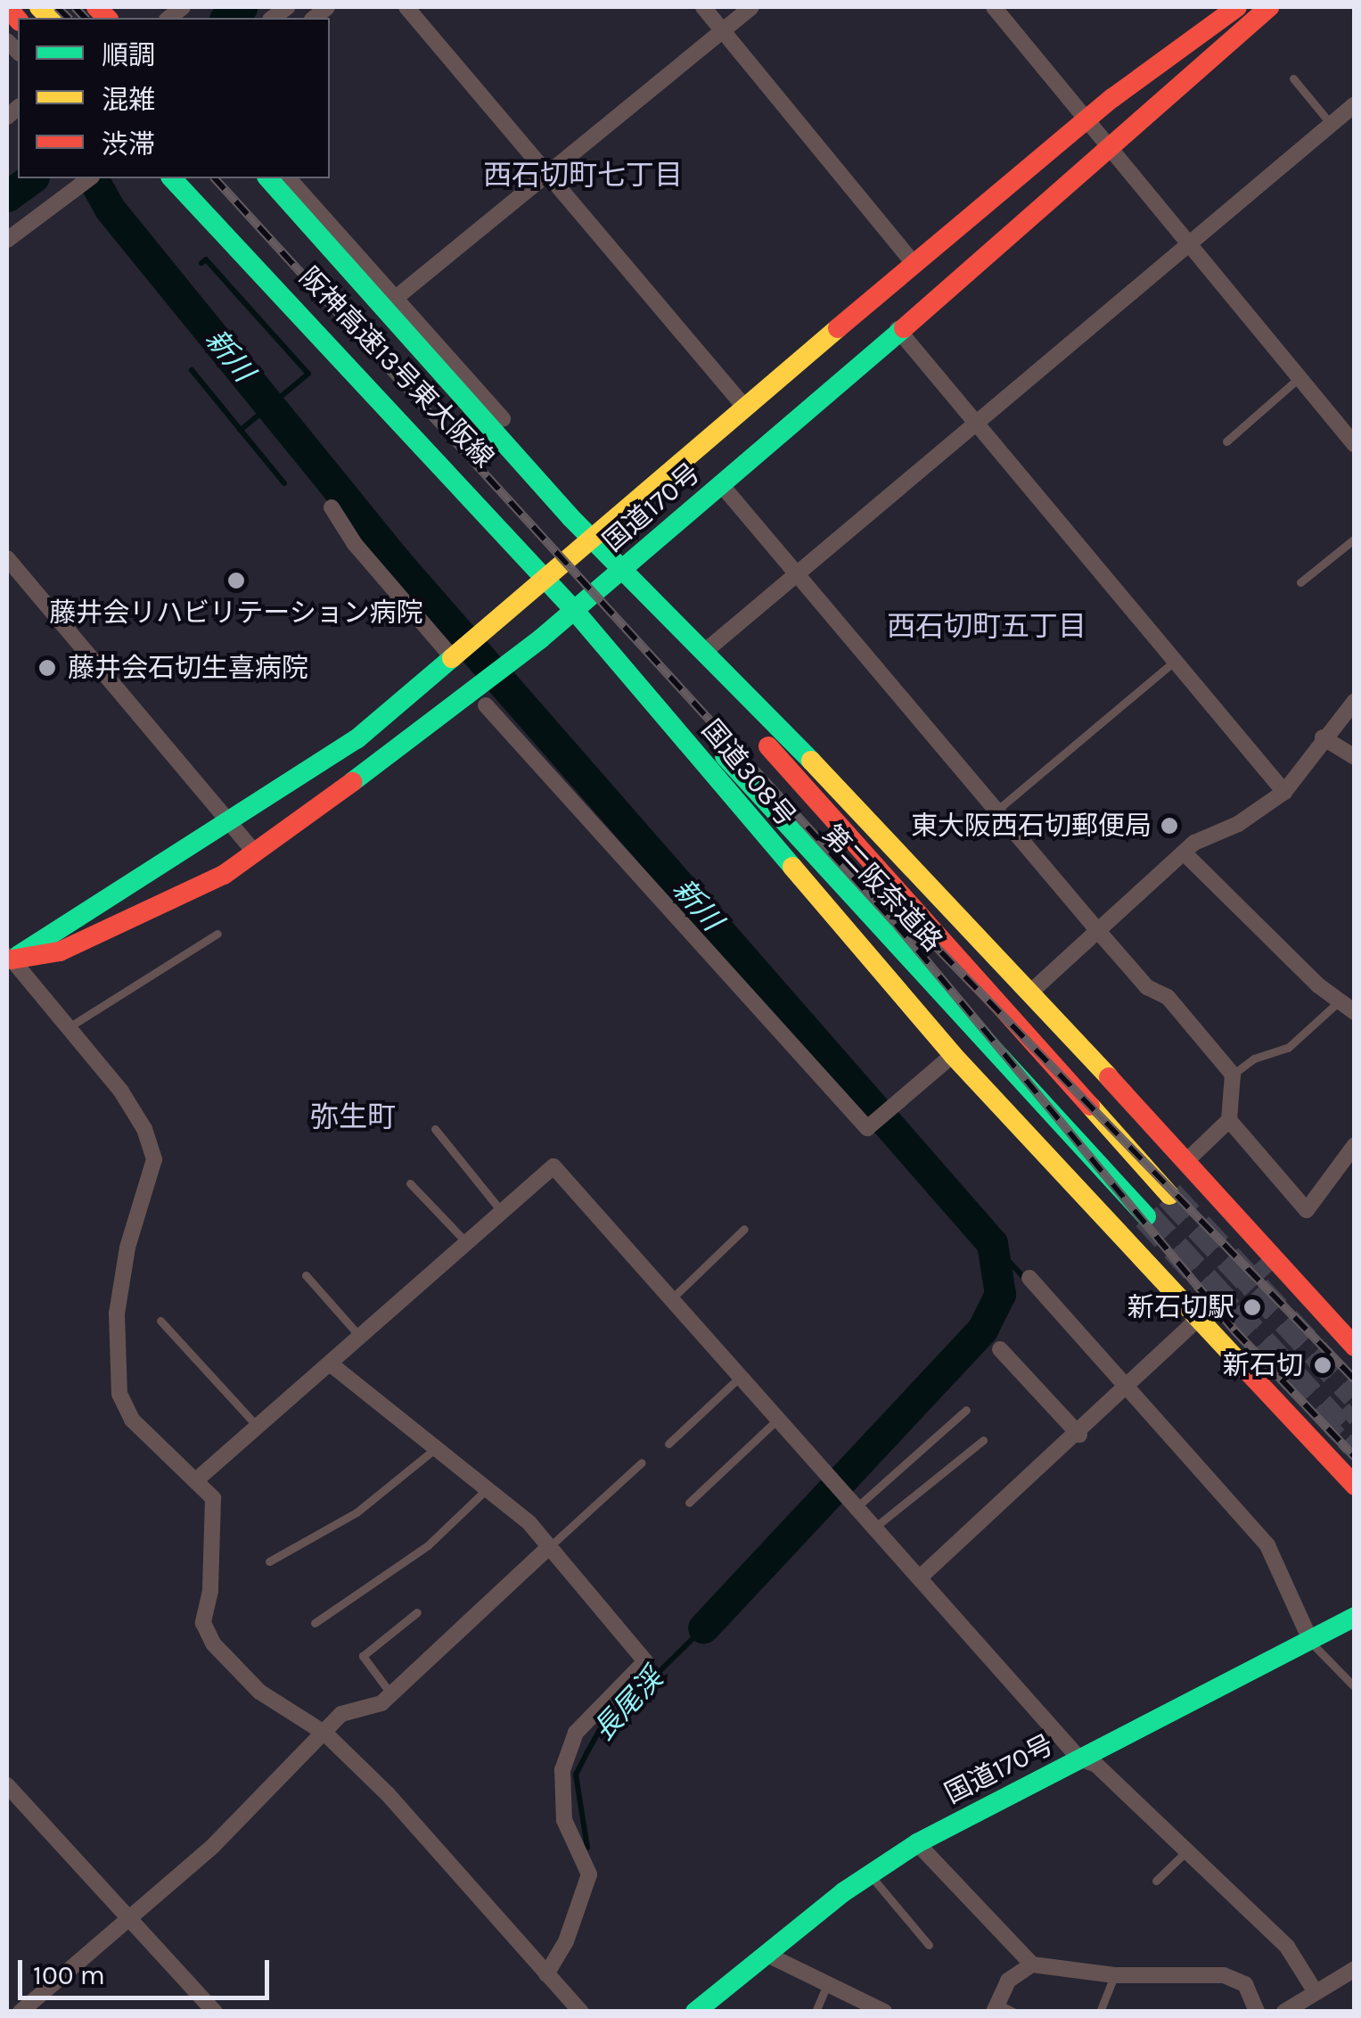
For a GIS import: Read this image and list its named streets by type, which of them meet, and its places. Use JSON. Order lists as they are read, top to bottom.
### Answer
{
  "streets": {
    "highway": [
      "阪神高速13号東大阪線",
      "国道170号",
      "国道308号",
      "第二阪奈道路"
    ]
  },
  "crossings": [
    ["阪神高速13号東大阪線", "国道170号"],
    ["阪神高速13号東大阪線", "国道308号"],
    ["阪神高速13号東大阪線", "第二阪奈道路"],
    ["国道170号", "国道308号"],
    ["国道170号", "第二阪奈道路"],
    ["国道308号", "第二阪奈道路"]
  ],
  "districts": ["西石切町七丁目", "西石切町五丁目", "弥生町"],
  "water": ["新川", "長尾渓"],
  "places": [
    "藤井会リハビリテーション病院",
    "藤井会石切生喜病院",
    "東大阪西石切郵便局",
    "新石切駅",
    "新石切"
  ],
  "legend": ["順調", "混雑", "渋滞"],
  "scale_bar": "100 m"
}
